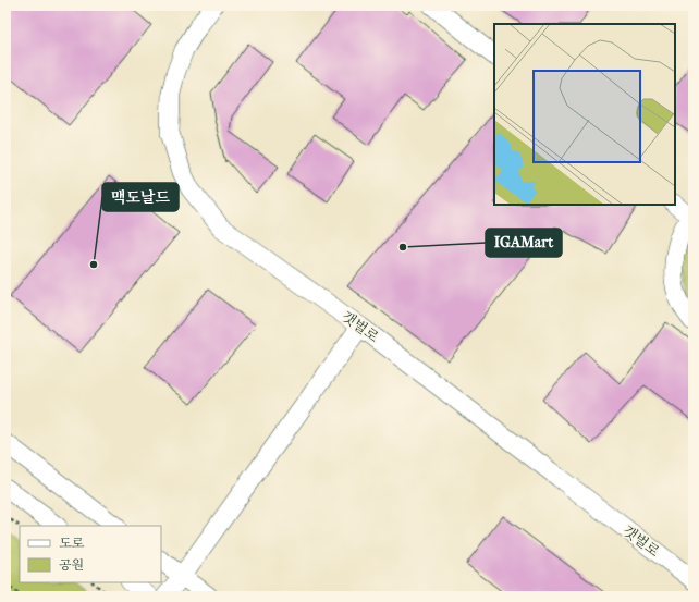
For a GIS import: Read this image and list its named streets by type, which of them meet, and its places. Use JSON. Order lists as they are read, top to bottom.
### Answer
{
  "streets": {
    "street": ["갯벌로"]
  },
  "places": ["IGAMart", "맥도날드"],
  "legend": ["도로", "공원"]
}
